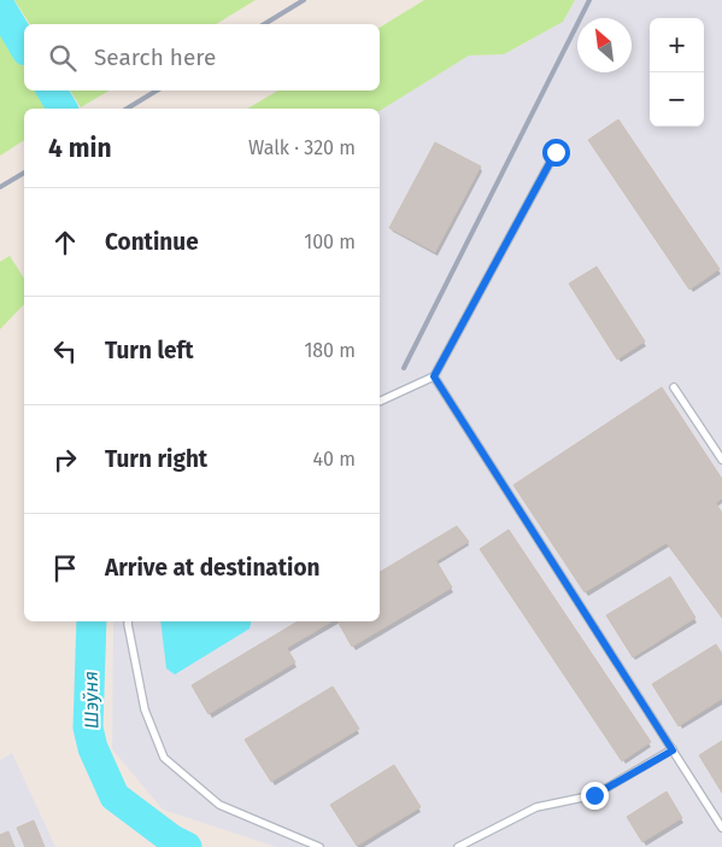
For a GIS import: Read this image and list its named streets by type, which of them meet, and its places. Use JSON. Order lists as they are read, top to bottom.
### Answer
{
  "water": ["Шэўня"],
  "north": "top left",
  "page": {
    "map_buttons": ["+", "−"],
    "search": "Search here",
    "heading": ["4 min", "Walk · 320 m"],
    "list": [
      ["Continue", "100 m"],
      ["Turn left", "180 m"],
      ["Turn right", "40 m"],
      "Arrive at destination"
    ]
  }
}
